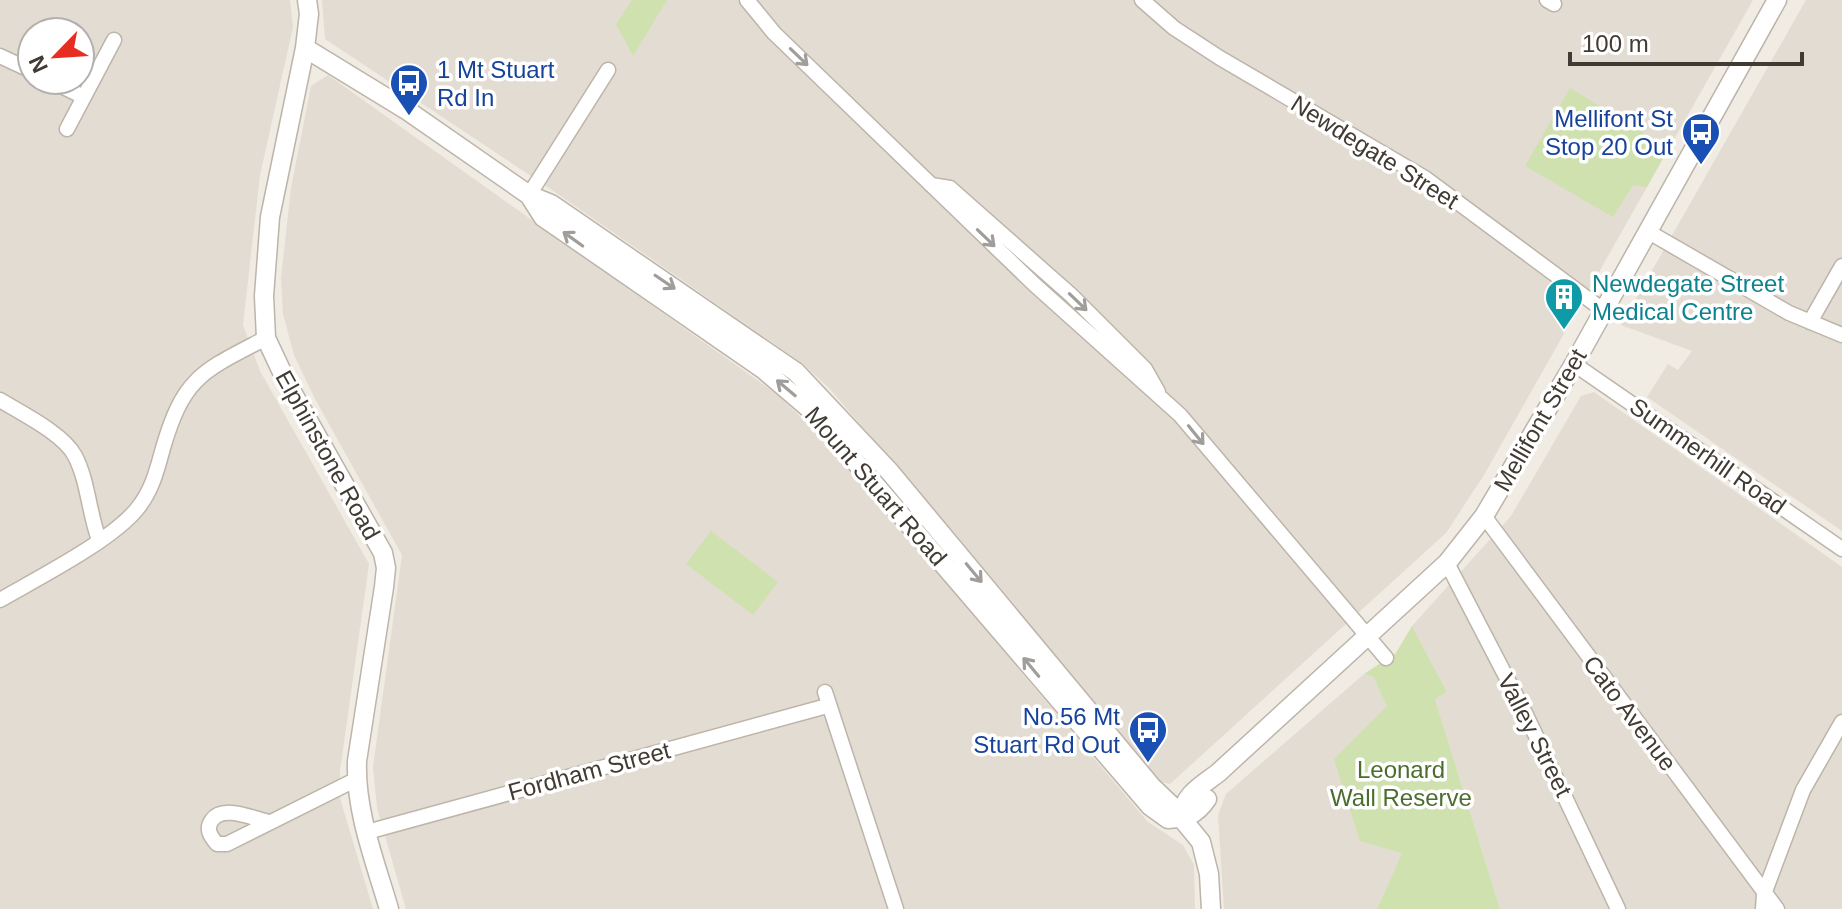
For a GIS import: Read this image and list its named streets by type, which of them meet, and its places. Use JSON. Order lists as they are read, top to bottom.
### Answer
{
  "streets": {
    "street": [
      "Newdegate Street",
      "Mellifont Street",
      "Elphinstone Road",
      "Summerhill Road",
      "Mount Stuart Road",
      "Cato Avenue",
      "Valley Street",
      "Fordham Street"
    ]
  },
  "crossings": [
    ["Newdegate Street", "Mellifont Street"],
    ["Mellifont Street", "Summerhill Road"],
    ["Mellifont Street", "Mount Stuart Road"],
    ["Mellifont Street", "Cato Avenue"],
    ["Mellifont Street", "Valley Street"],
    ["Elphinstone Road", "Mount Stuart Road"],
    ["Elphinstone Road", "Fordham Street"]
  ],
  "parks": ["Leonard Wall Reserve"],
  "places": {
    "bus stop": ["1 Mt Stuart Rd In", "Mellifont St Stop 20 Out", "No.56 Mt Stuart Rd Out"],
    "building": ["Newdegate Street Medical Centre"]
  },
  "scale_bar": "100 m",
  "north": "bottom left"
}
